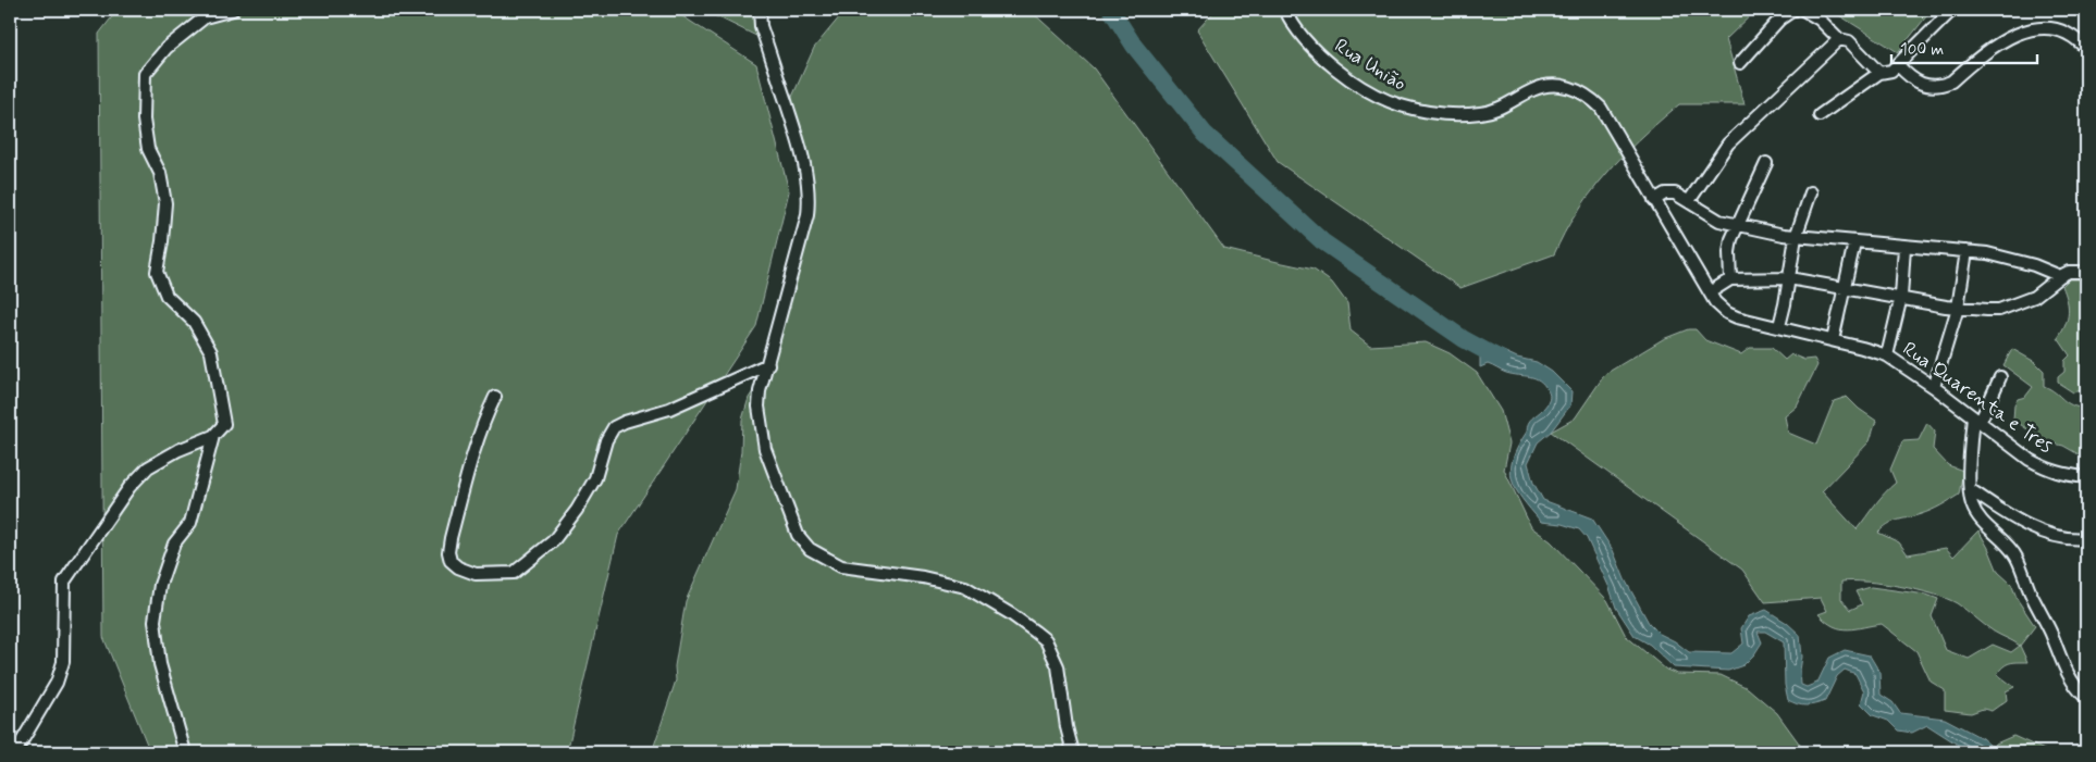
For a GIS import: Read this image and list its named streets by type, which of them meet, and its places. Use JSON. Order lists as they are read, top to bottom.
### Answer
{
  "streets": {
    "street": ["Rua União", "Rua Quarenta e Tres"]
  },
  "crossings": [
    ["Rua União", "Rua Quarenta e Tres"]
  ],
  "scale_bar": "100 m"
}
